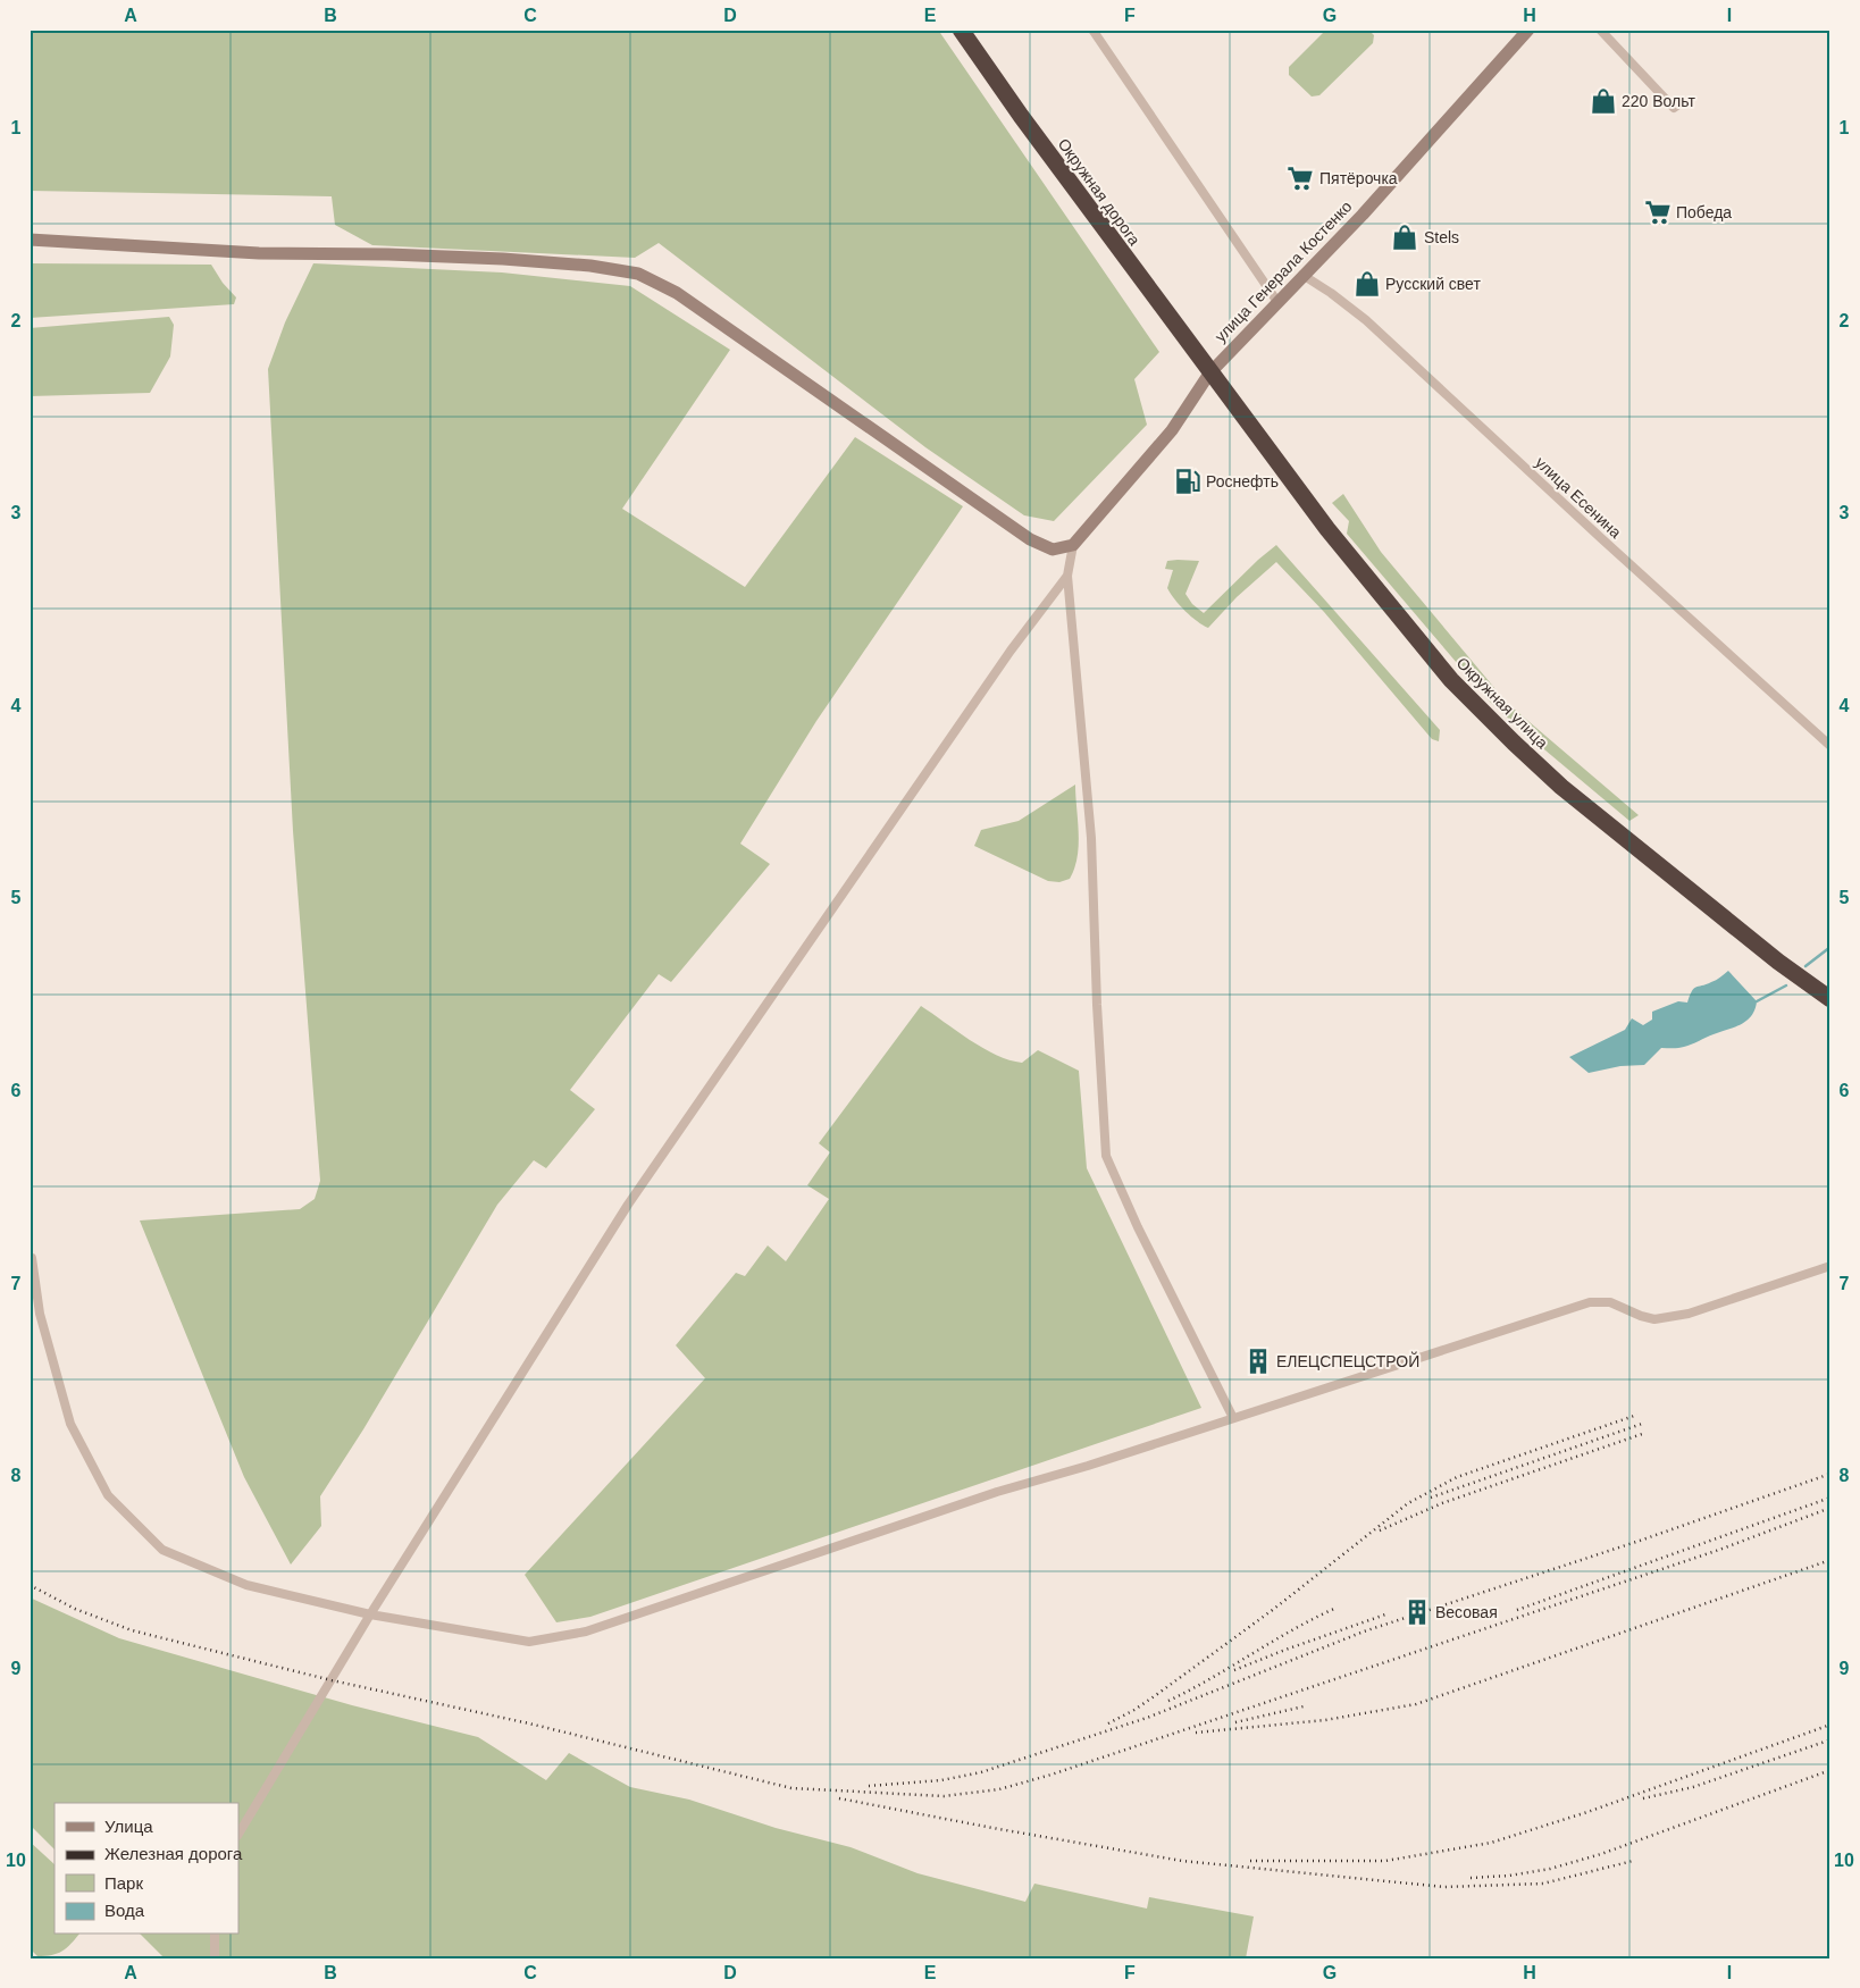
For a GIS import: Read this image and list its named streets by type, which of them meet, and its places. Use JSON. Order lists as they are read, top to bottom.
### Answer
{
  "streets": {
    "highway": ["Окружная дорога", "Окружная улица"],
    "street": ["улица Генерала Костенко", "улица Есенина"]
  },
  "crossings": [
    ["Окружная дорога", "улица Генерала Костенко"],
    ["Окружная дорога", "Окружная улица"],
    ["улица Генерала Костенко", "улица Есенина"],
    ["улица Генерала Костенко", "Окружная улица"]
  ],
  "places": {
    "shop": ["220 Вольт", "Stels", "Русский свет"],
    "supermarket": ["Пятёрочка", "Победа"],
    "fuel station": ["Роснефть"],
    "building": ["ЕЛЕЦСПЕЦСТРОЙ", "Весовая"]
  },
  "legend": [
    "Улица",
    "Железная дорога",
    "Парк",
    "Вода"
  ],
  "grid": {
    "columns": [
      "A",
      "B",
      "C",
      "D",
      "E",
      "F",
      "G",
      "H",
      "I"
    ],
    "rows": [
      "1",
      "2",
      "3",
      "4",
      "5",
      "6",
      "7",
      "8",
      "9",
      "10"
    ]
  }
}
